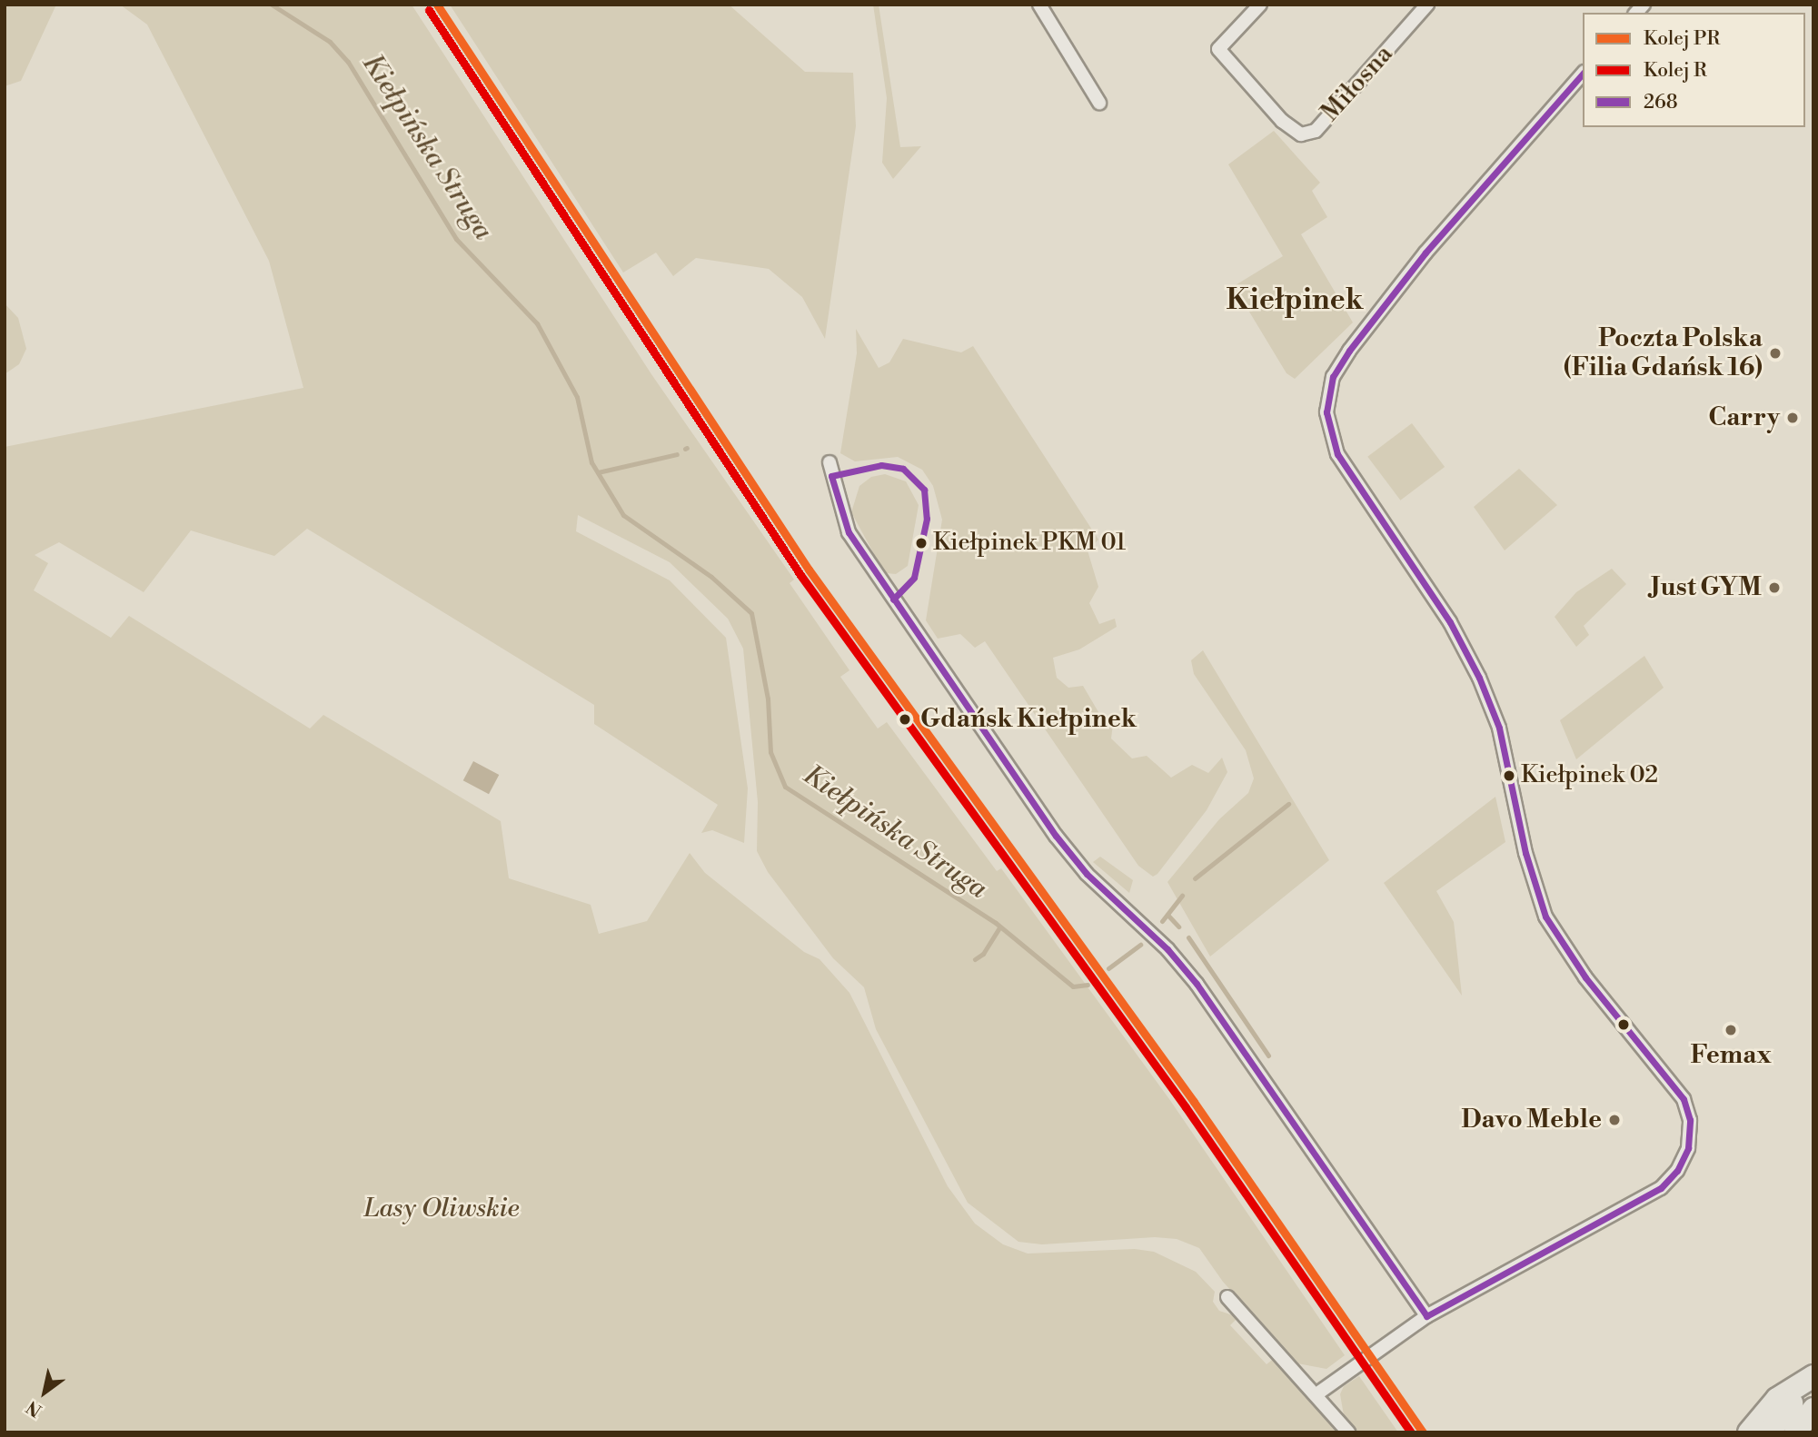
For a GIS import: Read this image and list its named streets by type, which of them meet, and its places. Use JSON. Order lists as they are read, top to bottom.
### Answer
{
  "streets": {
    "street": ["Miłosna"]
  },
  "districts": ["Kiełpinek"],
  "water": ["Kiełpińska Struga"],
  "parks": ["Lasy Oliwskie"],
  "places": [
    "Poczta Polska (Filia Gdańsk 16)",
    "Carry",
    "Kiełpinek PKM 01",
    "Just GYM",
    "Gdańsk Kiełpinek",
    "Kiełpinek 02",
    "Femax",
    "Davo Meble"
  ],
  "lines": ["rail line PR", "rail line R", "transit line 268"],
  "legend": ["Kolej PR", "Kolej R", "268"],
  "north": "bottom left"
}
